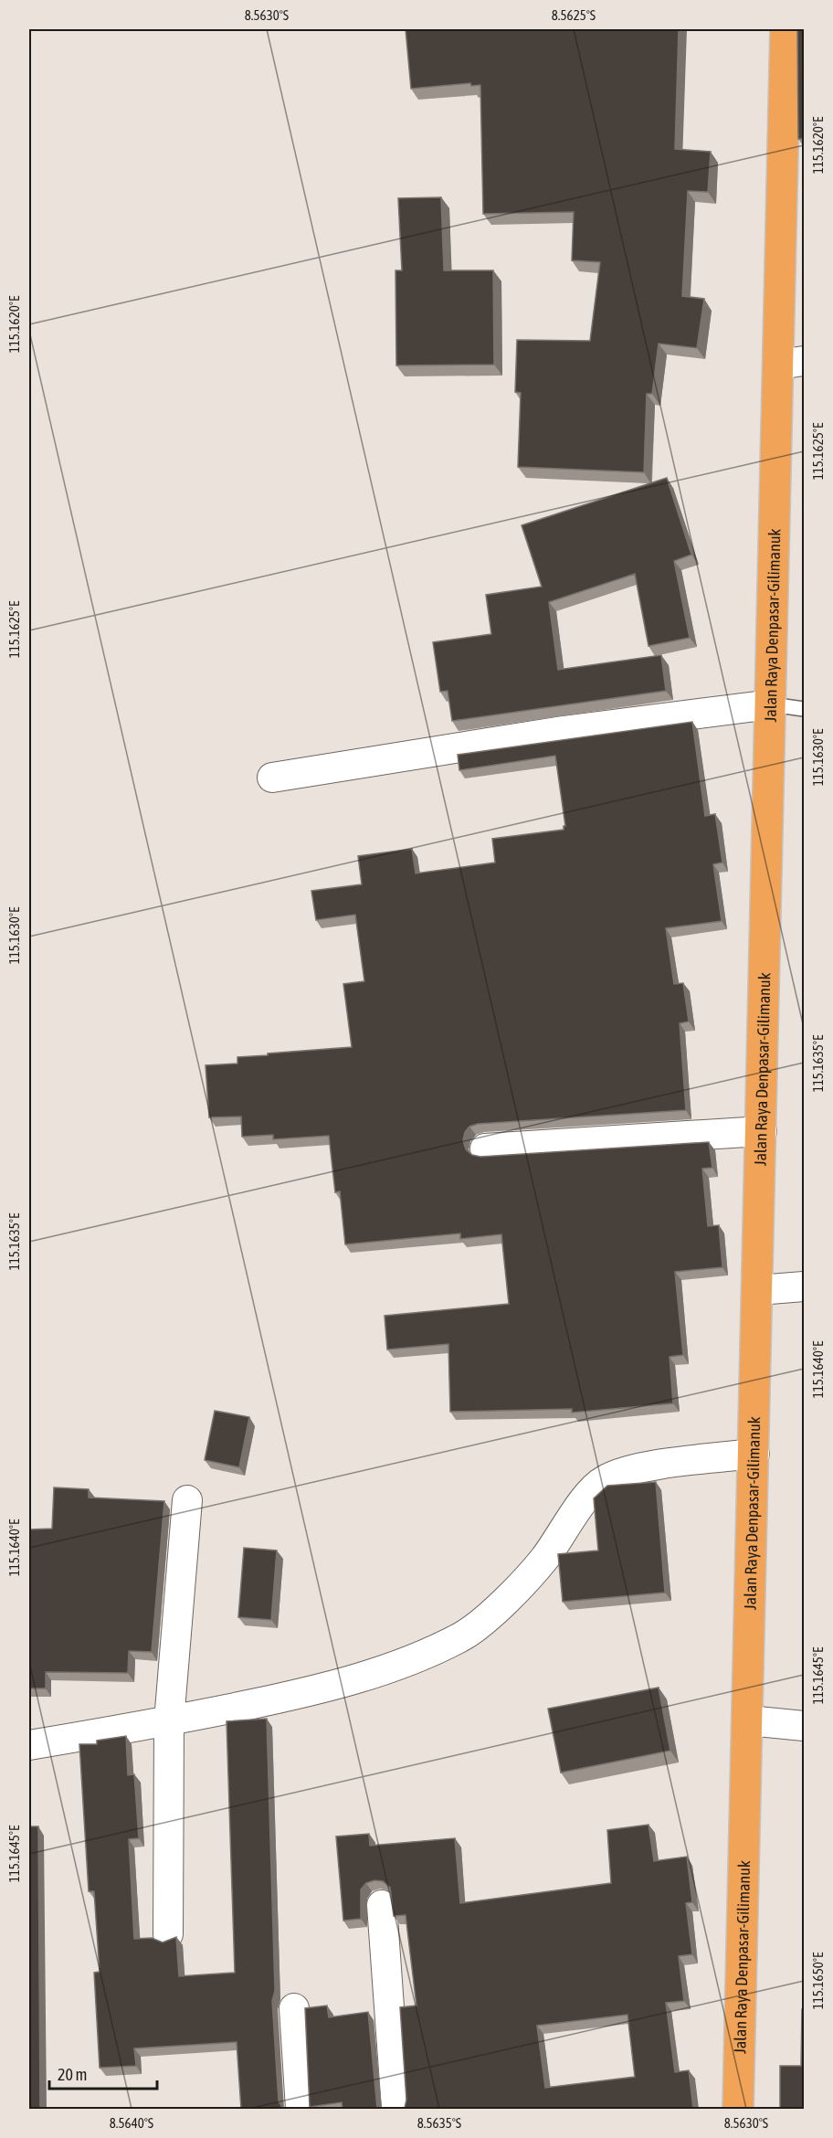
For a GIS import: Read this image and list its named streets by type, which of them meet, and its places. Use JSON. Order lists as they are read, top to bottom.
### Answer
{
  "streets": {
    "highway": ["Jalan Raya Denpasar-Gilimanuk"]
  },
  "scale_bar": "20 m",
  "coordinates": [
    "8.5630°S",
    "8.5625°S",
    "115.1620°E",
    "115.1625°E",
    "115.1630°E",
    "115.1635°E",
    "115.1640°E",
    "115.1645°E",
    "115.1650°E",
    "8.5640°S",
    "8.5635°S"
  ]
}
